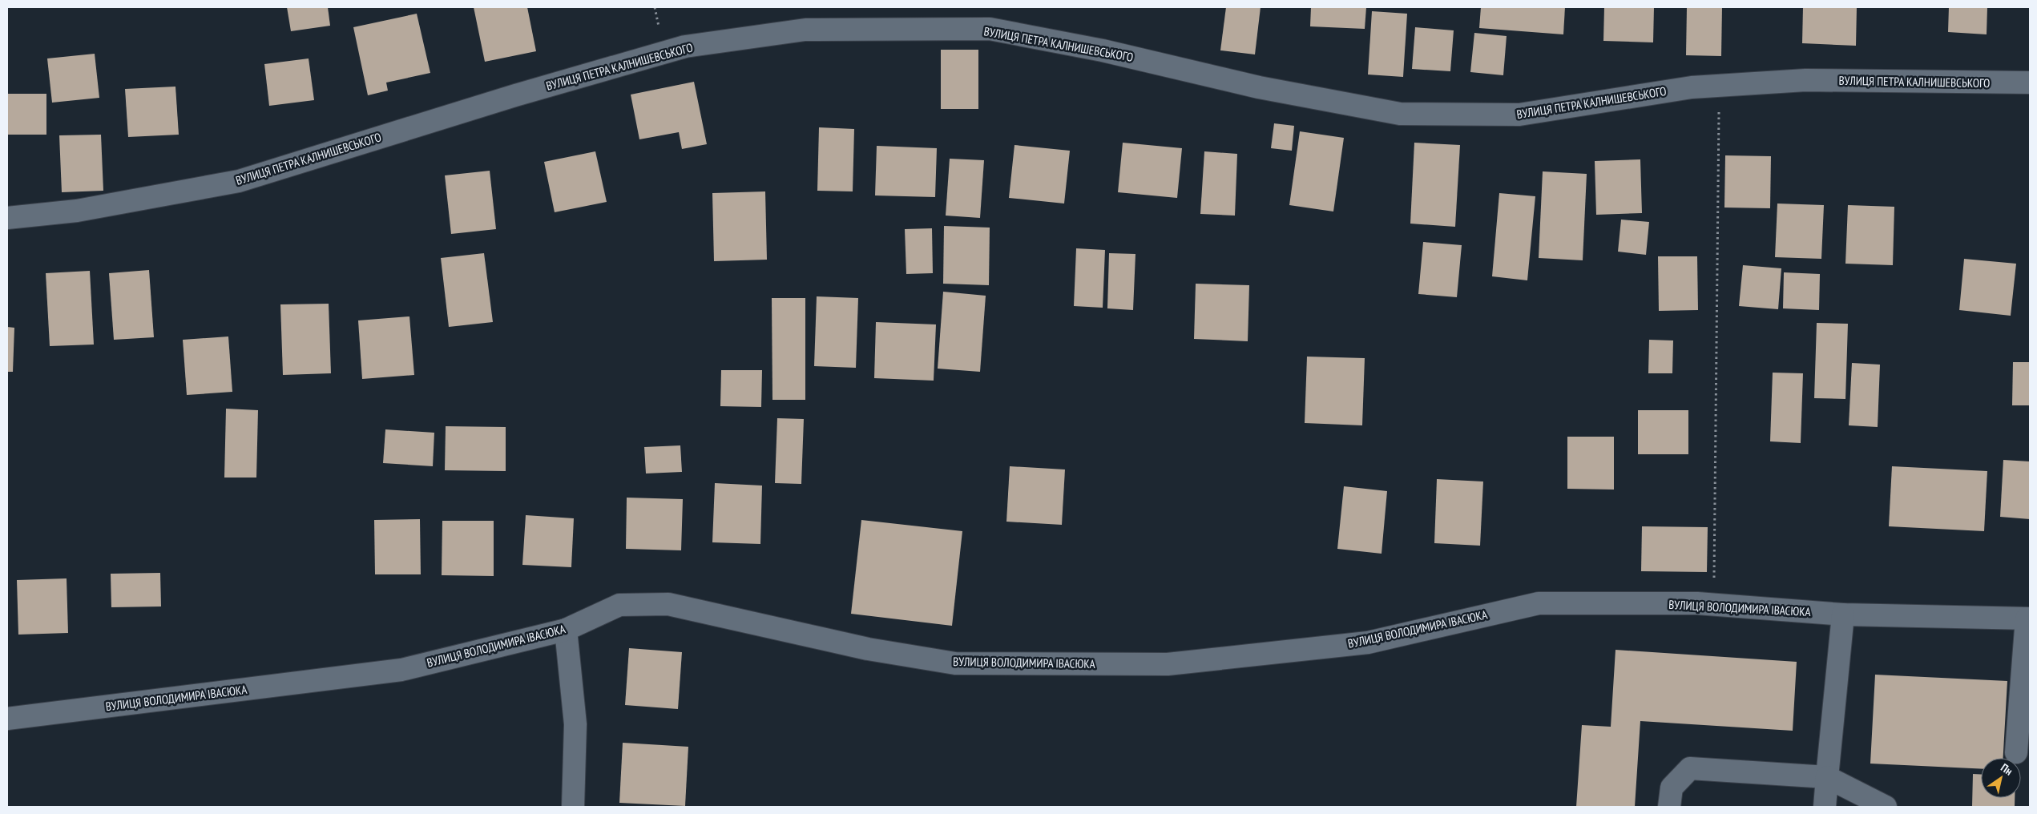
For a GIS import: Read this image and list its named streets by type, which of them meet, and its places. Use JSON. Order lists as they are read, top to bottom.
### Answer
{
  "streets": {
    "street": ["ВУЛИЦЯ ПЕТРА КАЛНИШЕВСЬКОГО", "ВУЛИЦЯ ВОЛОДИМИРА ІВАСЮКА"]
  },
  "north": "top right"
}
